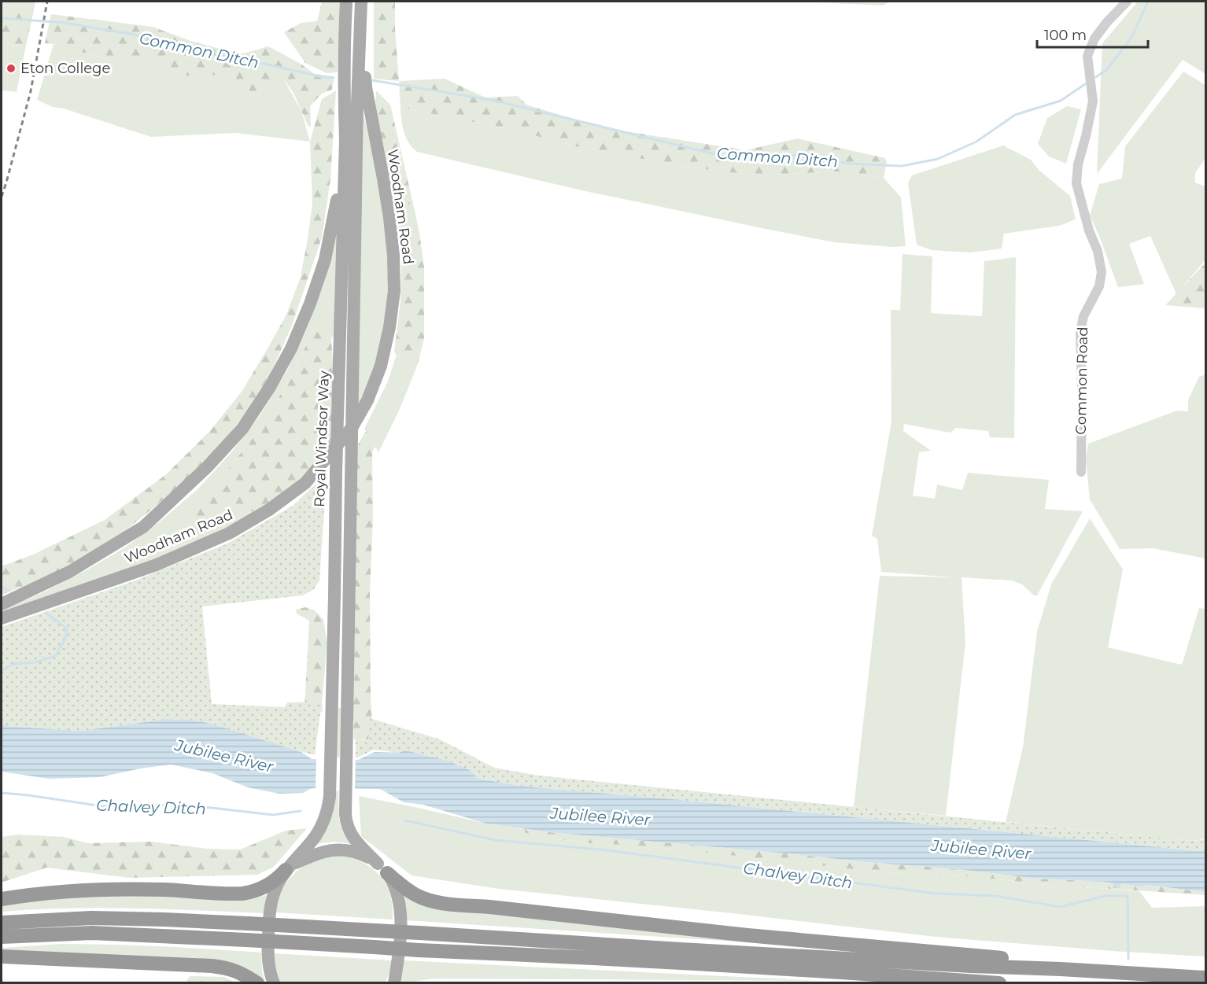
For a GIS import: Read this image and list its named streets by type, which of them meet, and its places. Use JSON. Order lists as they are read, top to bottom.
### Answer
{
  "streets": {
    "main road": ["Woodham Road", "Royal Windsor Way"],
    "street": ["Common Road"]
  },
  "crossings": [
    ["Woodham Road", "Royal Windsor Way"]
  ],
  "water": ["Common Ditch", "Jubilee River", "Chalvey Ditch"],
  "places": ["Eton College"],
  "scale_bar": "100 m"
}
